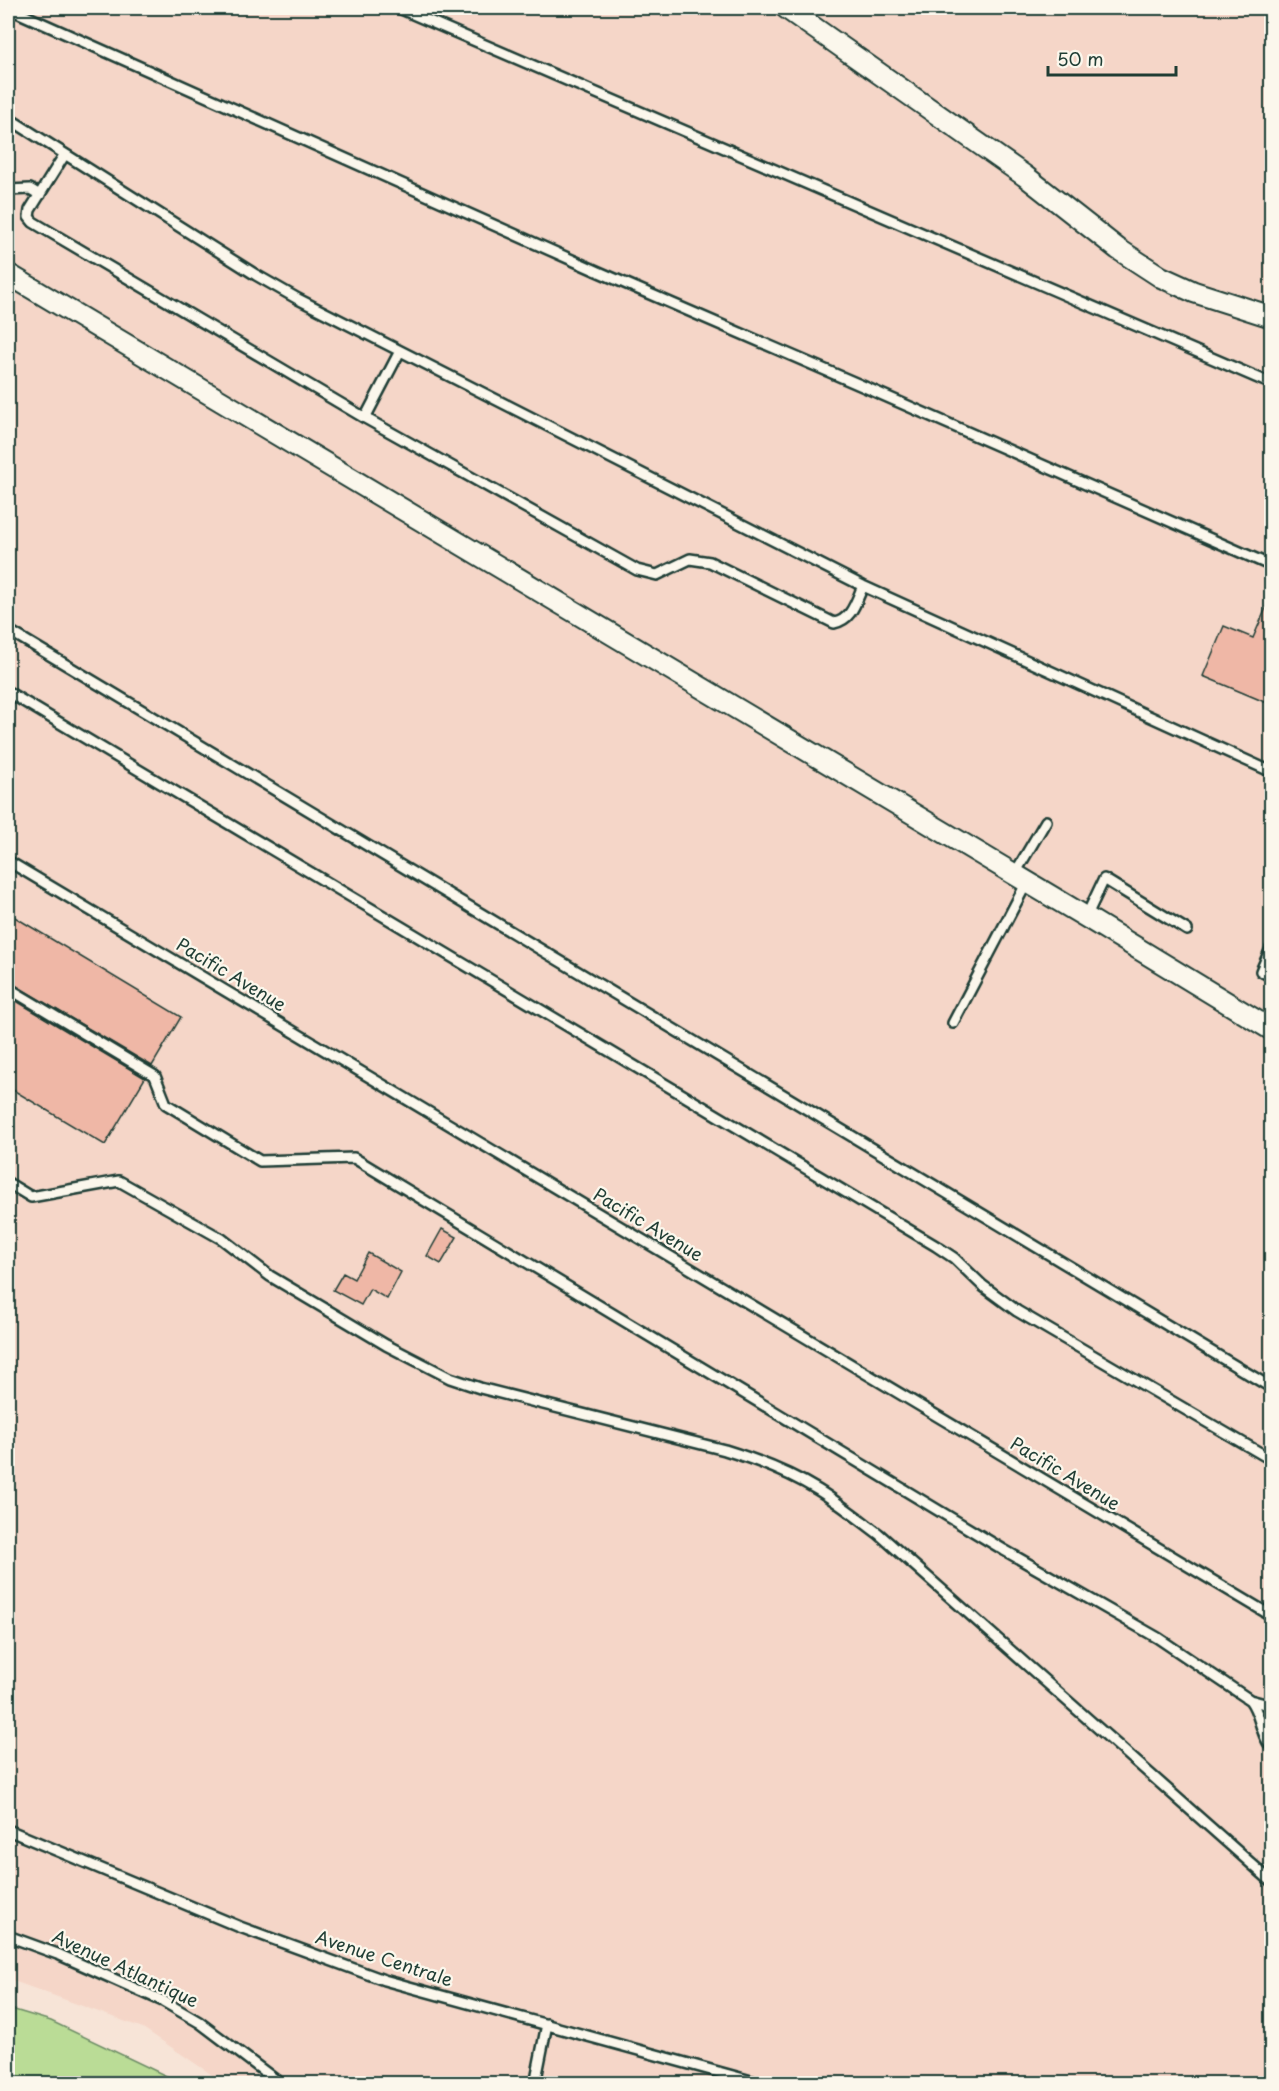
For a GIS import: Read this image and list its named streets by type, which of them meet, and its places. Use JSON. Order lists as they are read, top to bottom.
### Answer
{
  "streets": {
    "lane": ["Pacific Avenue", "Avenue Centrale", "Avenue Atlantique"]
  },
  "scale_bar": "50 m"
}
